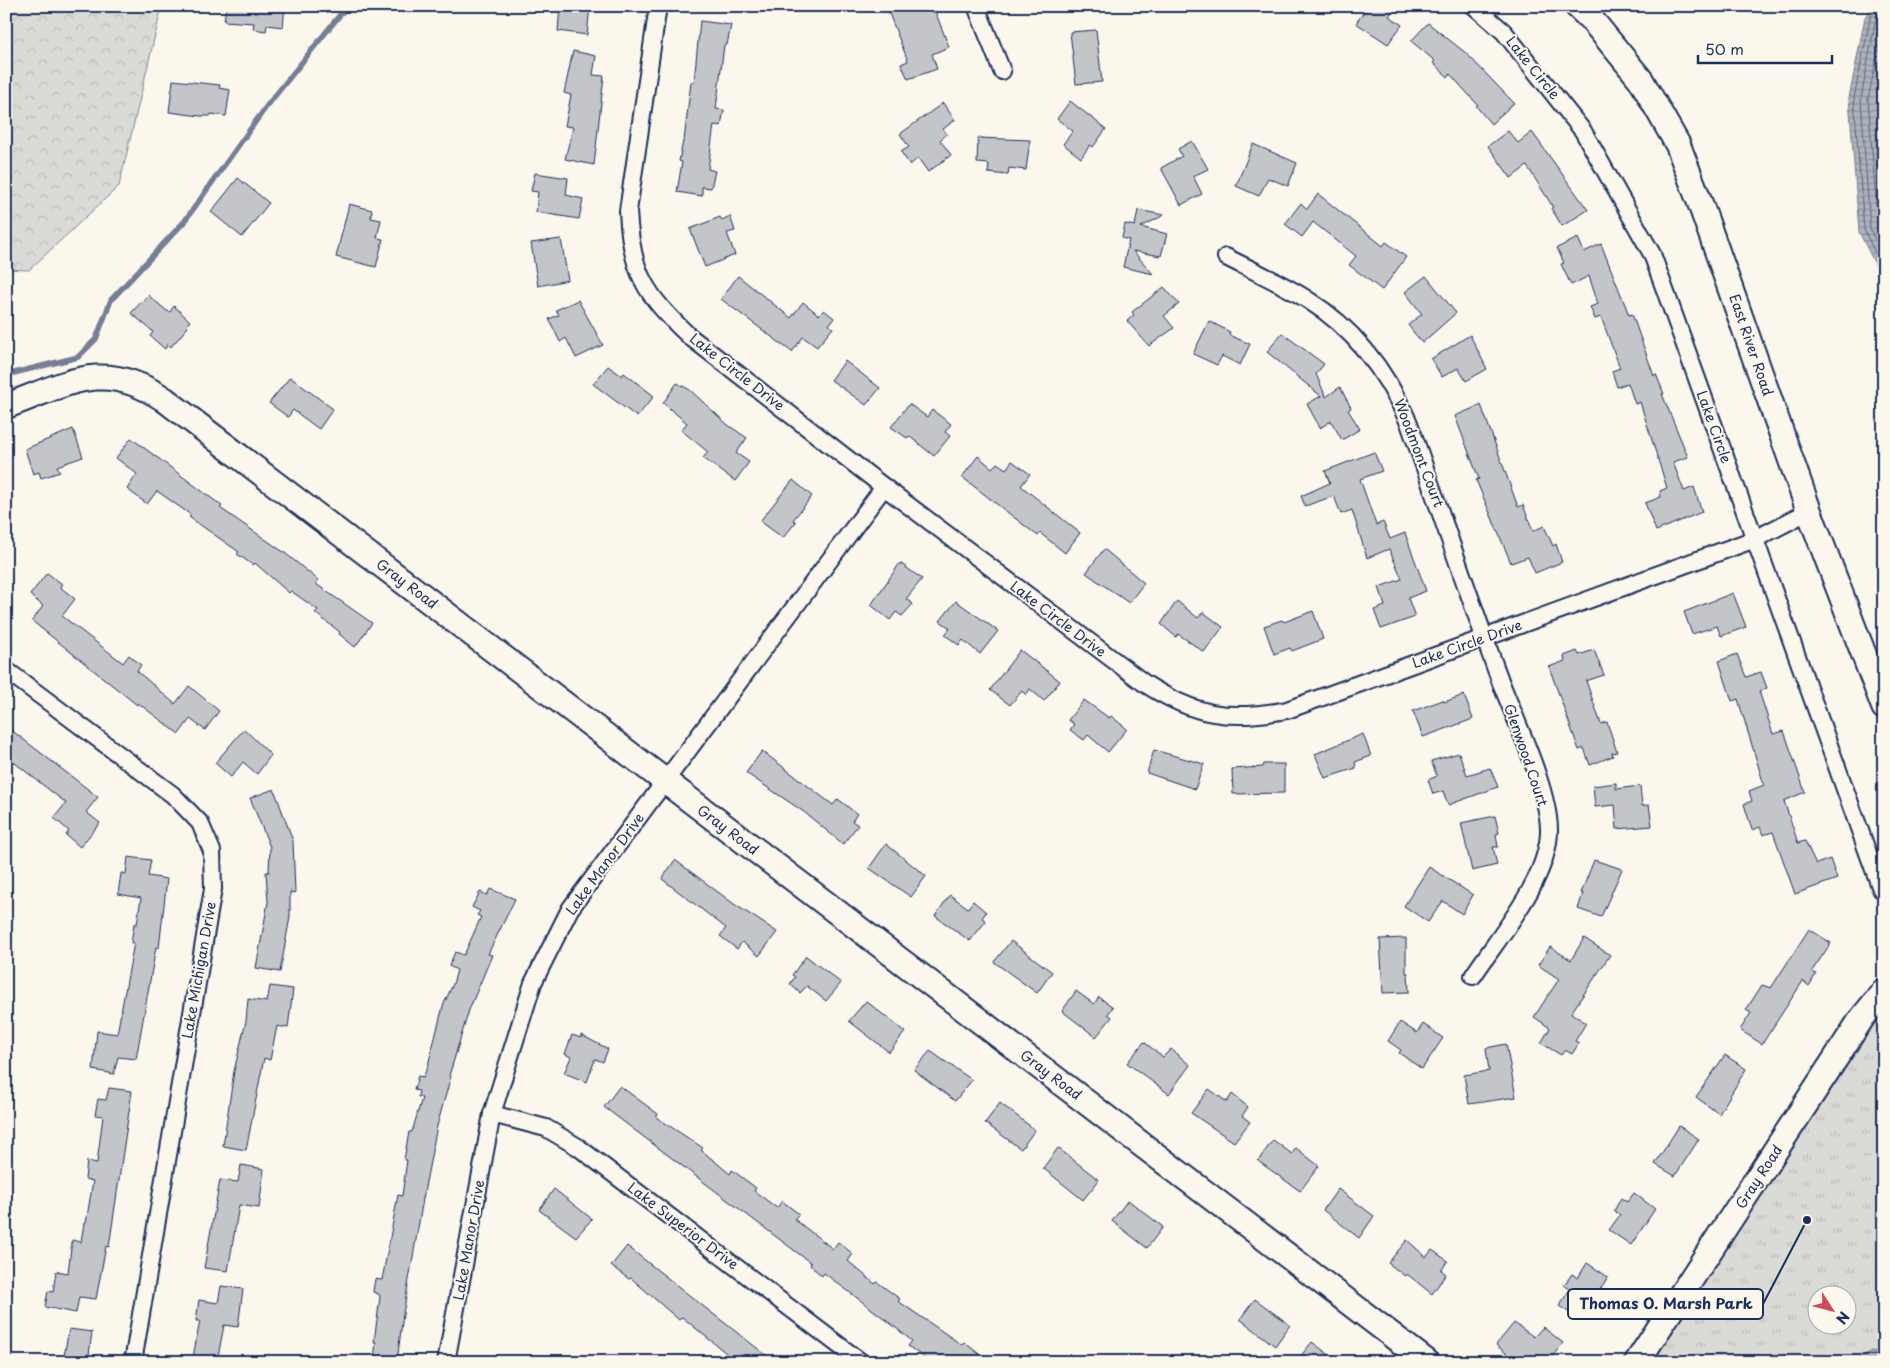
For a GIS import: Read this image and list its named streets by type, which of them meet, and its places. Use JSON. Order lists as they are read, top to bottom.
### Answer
{
  "streets": {
    "street": [
      "Lake Circle",
      "East River Road",
      "Lake Circle Drive",
      "Woodmont Court",
      "Gray Road",
      "Glenwood Court",
      "Lake Manor Drive",
      "Lake Michigan Drive",
      "Lake Superior Drive"
    ]
  },
  "crossings": [
    ["Lake Circle", "Lake Circle Drive"],
    ["East River Road", "Lake Circle Drive"],
    ["Lake Circle Drive", "Woodmont Court"],
    ["Lake Circle Drive", "Glenwood Court"],
    ["Lake Circle Drive", "Lake Manor Drive"],
    ["Woodmont Court", "Glenwood Court"],
    ["Gray Road", "Lake Manor Drive"],
    ["Lake Manor Drive", "Lake Superior Drive"]
  ],
  "places": ["Thomas O. Marsh Park"],
  "scale_bar": "50 m",
  "north": "bottom right"
}
